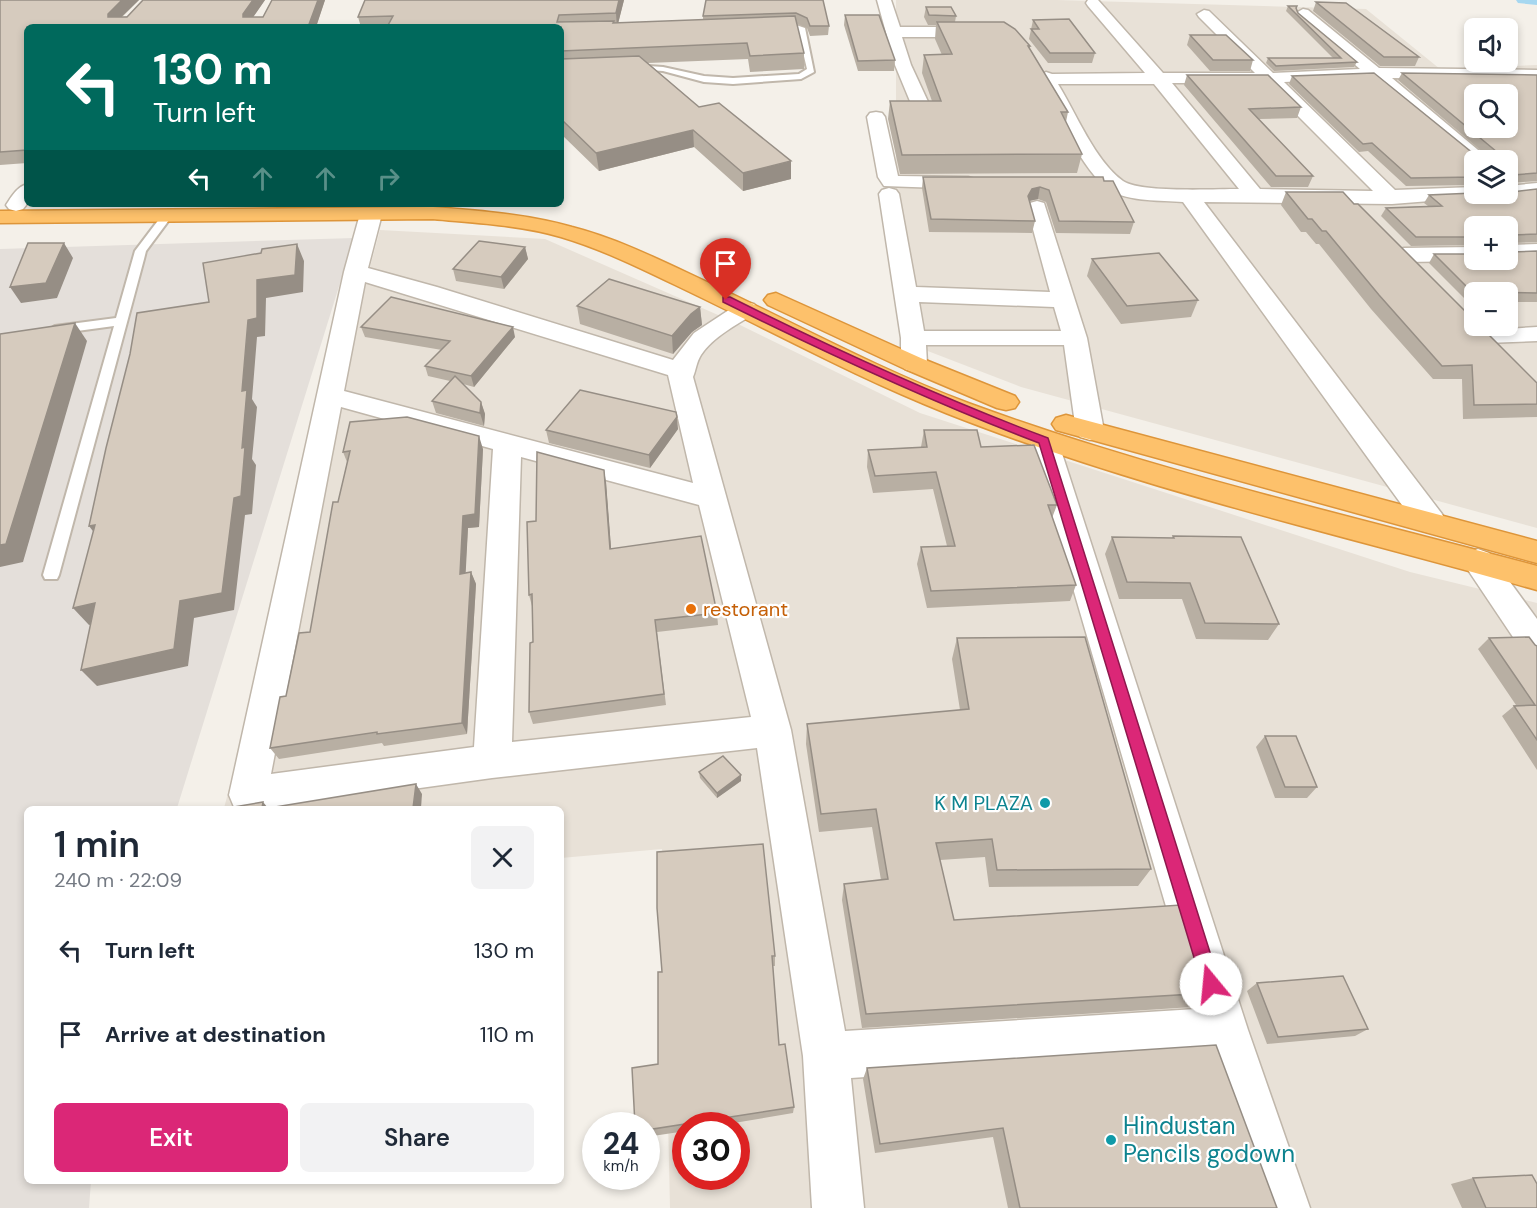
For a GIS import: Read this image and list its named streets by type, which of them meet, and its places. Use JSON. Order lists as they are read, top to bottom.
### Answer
{
  "places": ["restorant", "K M PLAZA", "Hindustan Pencils godown"],
  "page": {
    "map_buttons": ["+", "−"],
    "turn": ["130 m", "Turn left"],
    "heading": ["1 min", "240 m · 22:09"],
    "list": [
      {
        "name": "Turn left",
        "value": "130 m"
      },
      {
        "name": "Arrive at destination",
        "value": "110 m"
      }
    ],
    "buttons": ["Exit", "Share"],
    "speed": "24 km/h",
    "limit": "30"
  }
}
